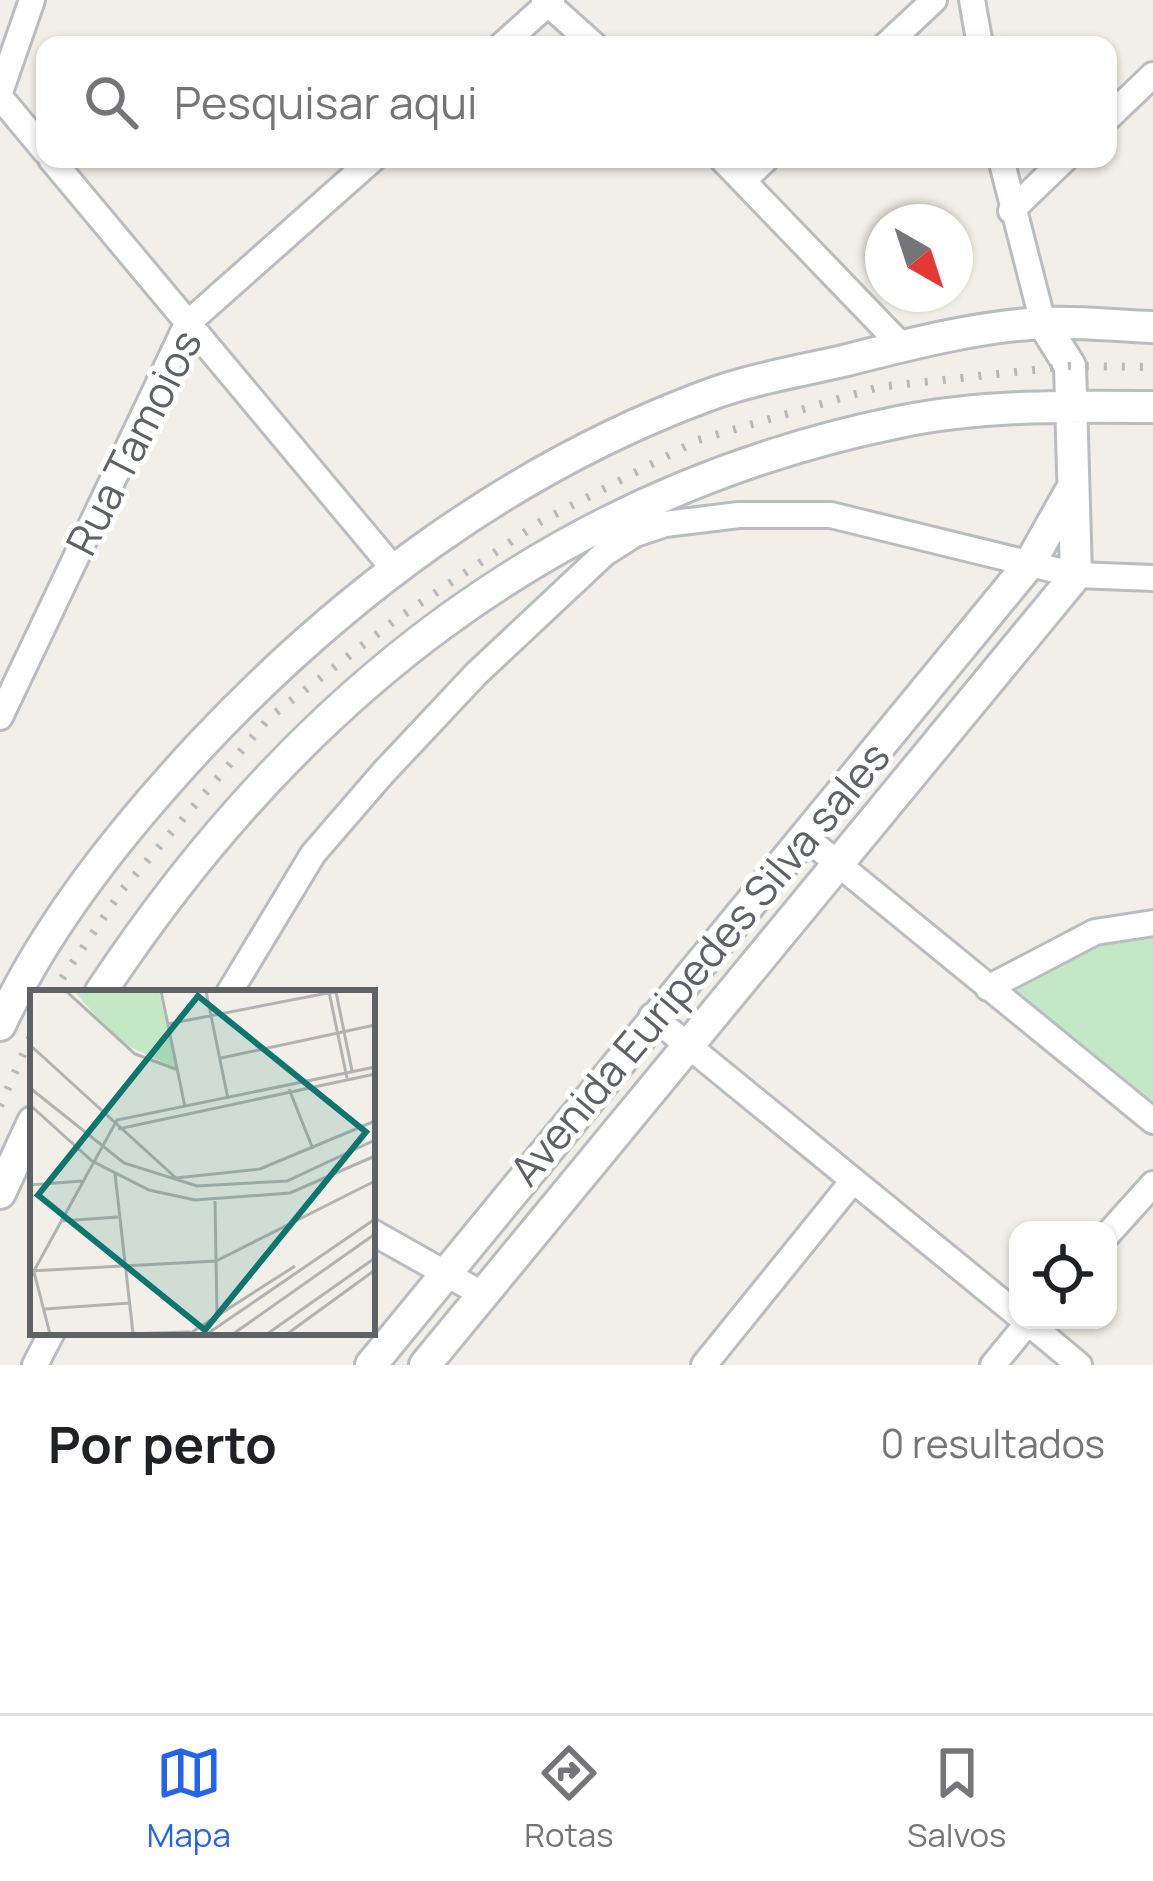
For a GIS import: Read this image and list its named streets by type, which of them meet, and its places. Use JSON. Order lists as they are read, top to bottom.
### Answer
{
  "streets": {
    "street": ["Rua Tamoios", "Avenida Euripedes Silva sales"]
  },
  "north": "bottom right",
  "page": {
    "search": "Pesquisar aqui",
    "heading": ["Por perto", "0 resultados"],
    "nav": ["Mapa", "Rotas", "Salvos"]
  }
}
